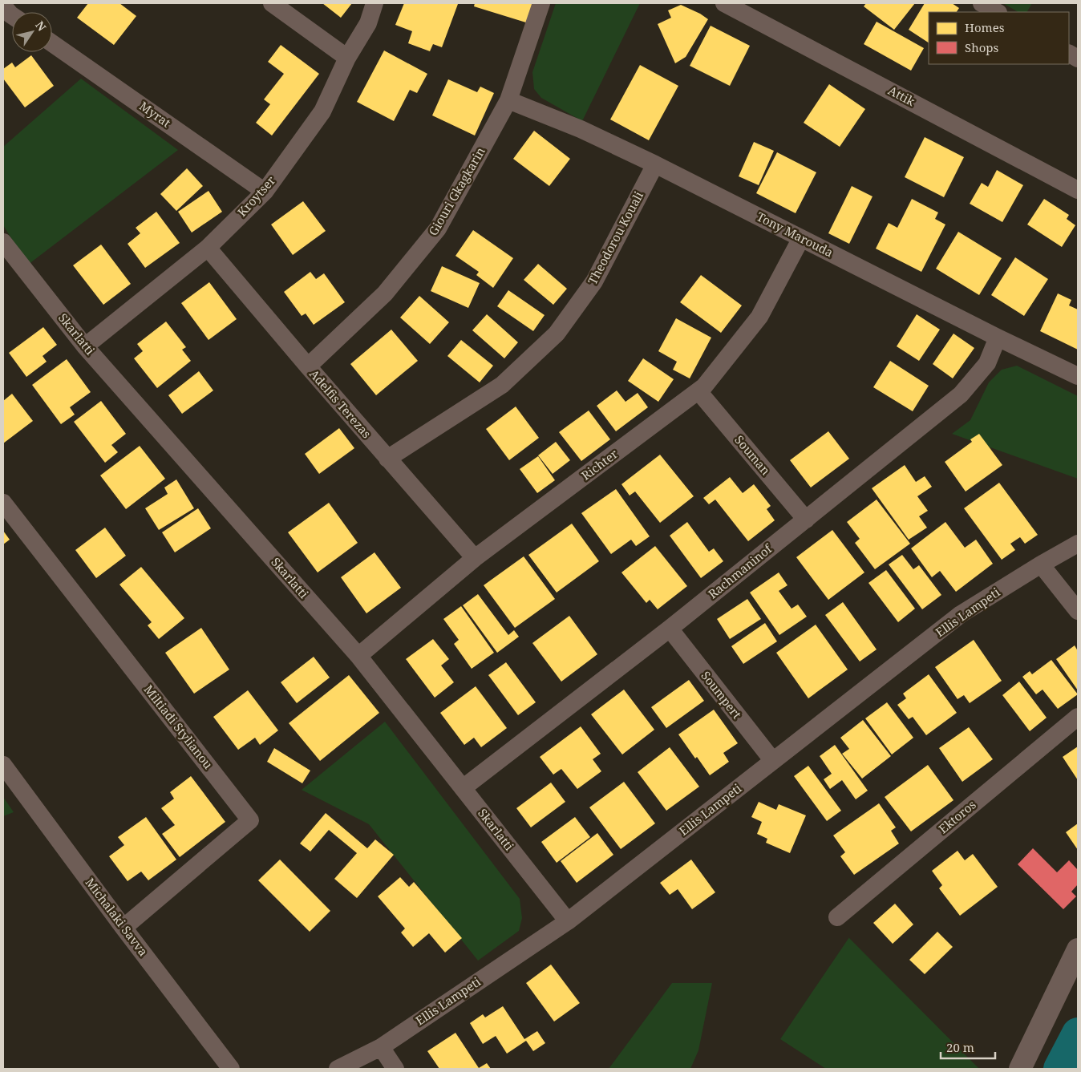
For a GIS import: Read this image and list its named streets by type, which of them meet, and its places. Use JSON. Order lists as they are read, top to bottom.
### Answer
{
  "streets": {
    "street": [
      "Attik",
      "Myrat",
      "Giouri Gkagkarin",
      "Kroytser",
      "Tony Marouda",
      "Theodorou Kouali",
      "Skarlatti",
      "Adelfis Terezas",
      "Souman",
      "Richter",
      "Rachmaninof",
      "Ellis Lampeti",
      "Soumpert",
      "Miltiadi Stylianou",
      "Ektoros",
      "Michalaki Savva"
    ]
  },
  "crossings": [
    ["Myrat", "Kroytser"],
    ["Giouri Gkagkarin", "Tony Marouda"],
    ["Giouri Gkagkarin", "Adelfis Terezas"],
    ["Kroytser", "Skarlatti"],
    ["Kroytser", "Adelfis Terezas"],
    ["Tony Marouda", "Theodorou Kouali"],
    ["Tony Marouda", "Richter"],
    ["Tony Marouda", "Rachmaninof"],
    ["Theodorou Kouali", "Adelfis Terezas"],
    ["Skarlatti", "Richter"],
    ["Skarlatti", "Rachmaninof"],
    ["Skarlatti", "Ellis Lampeti"],
    ["Adelfis Terezas", "Richter"],
    ["Souman", "Richter"],
    ["Souman", "Rachmaninof"],
    ["Rachmaninof", "Soumpert"],
    ["Ellis Lampeti", "Soumpert"],
    ["Miltiadi Stylianou", "Michalaki Savva"]
  ],
  "legend": ["Homes", "Shops"],
  "scale_bar": "20 m",
  "north": "top right"
}
